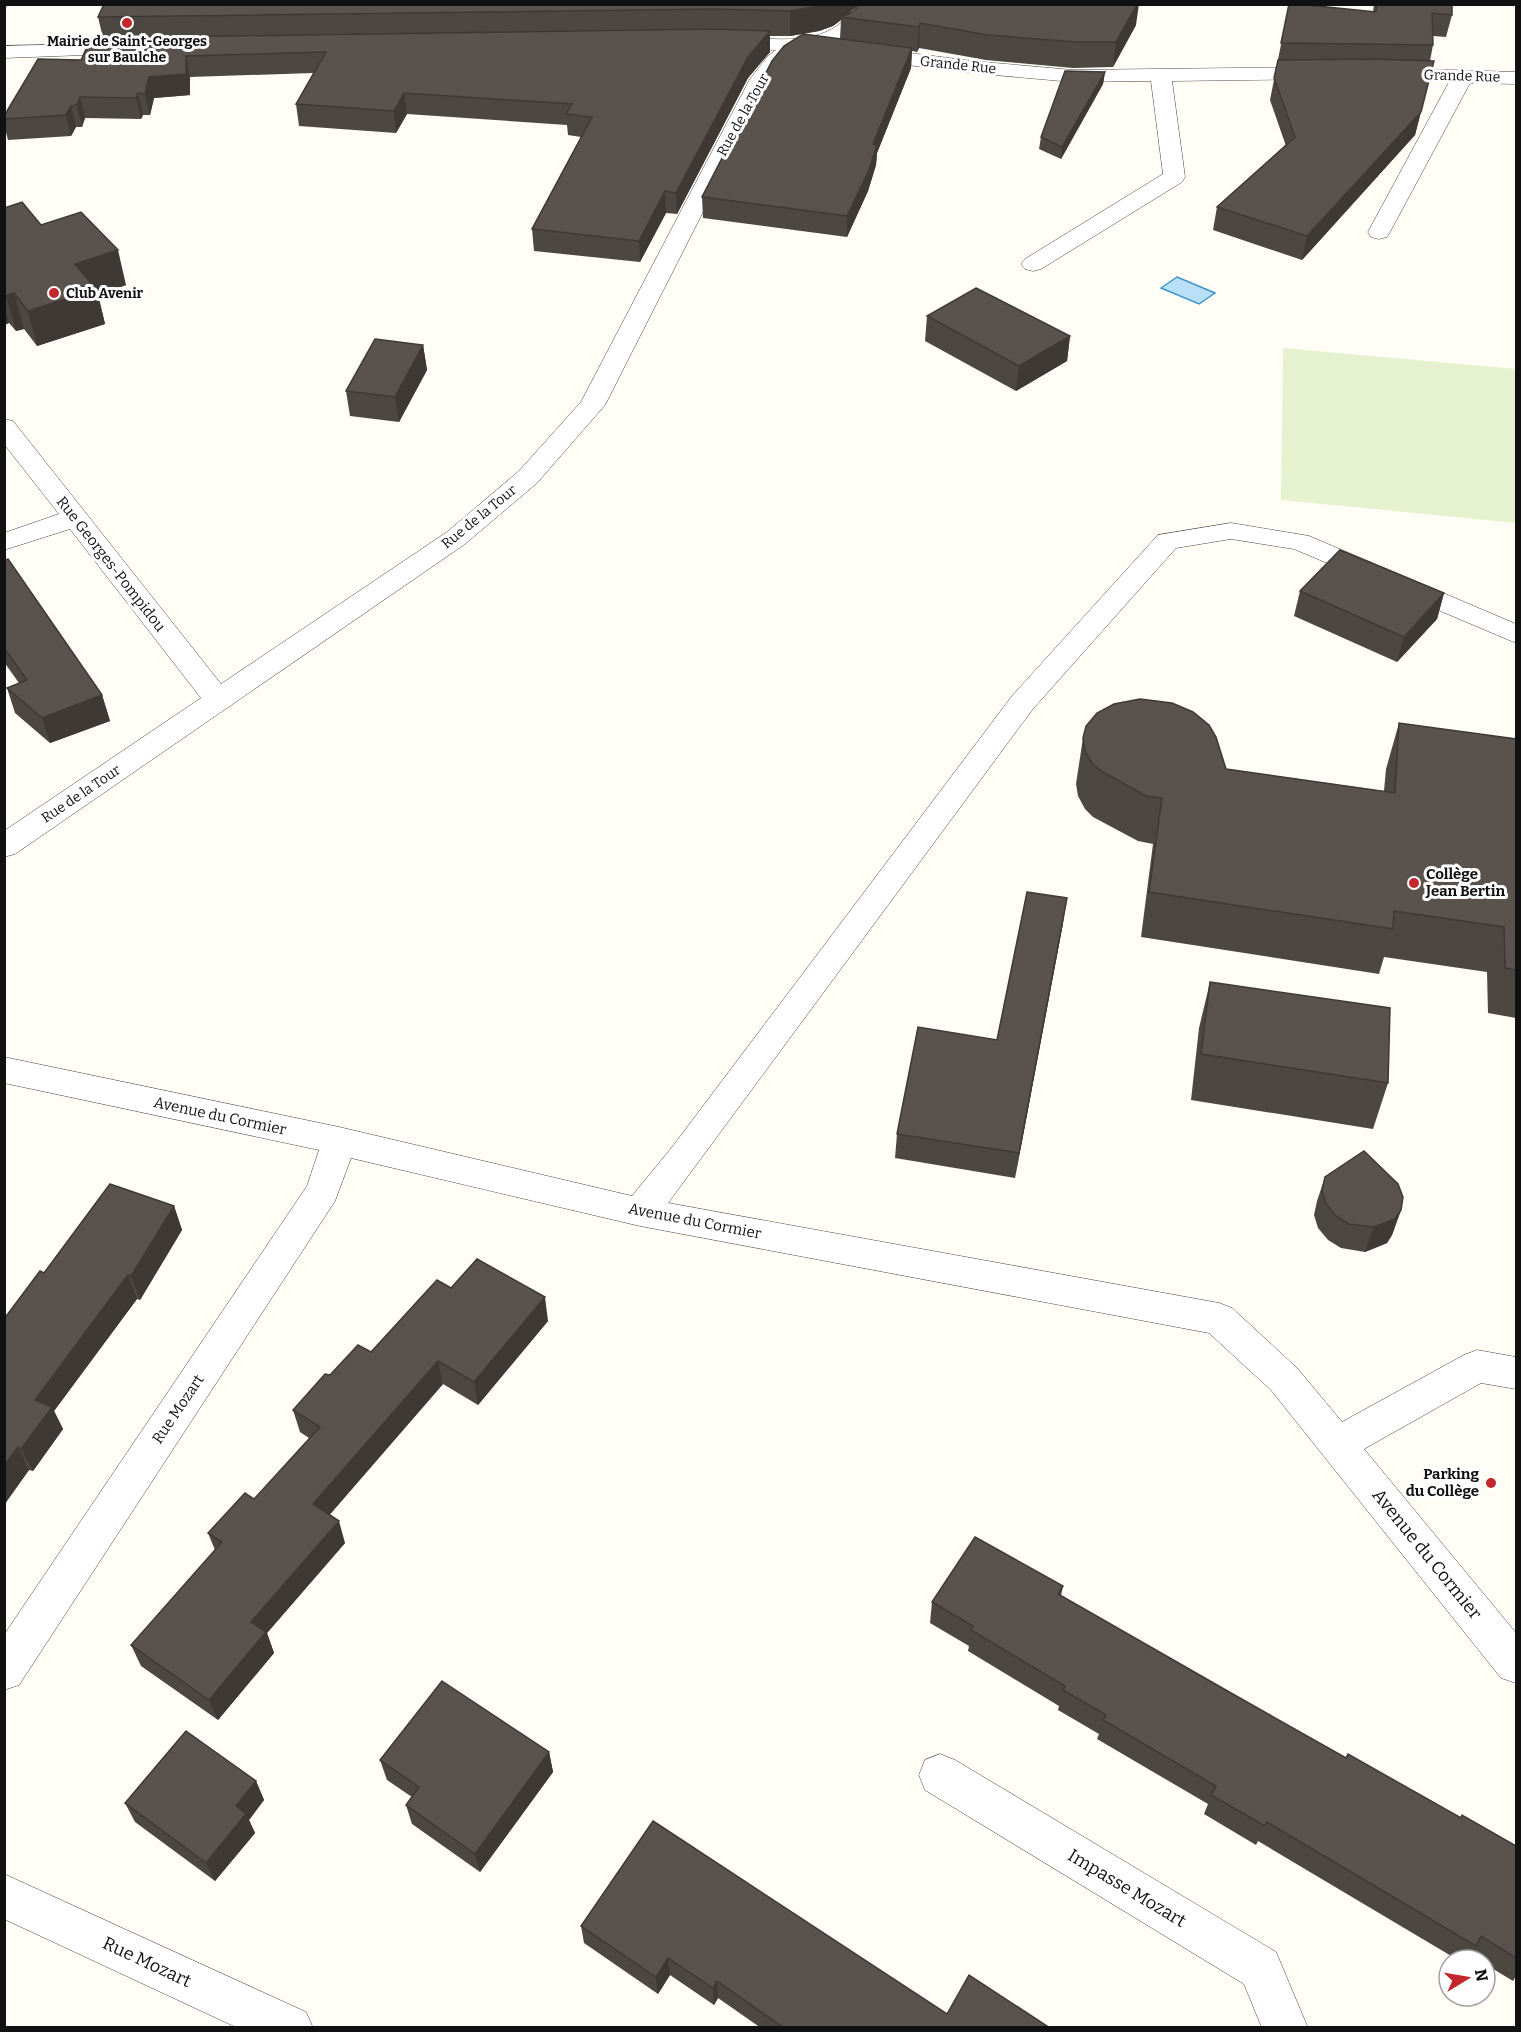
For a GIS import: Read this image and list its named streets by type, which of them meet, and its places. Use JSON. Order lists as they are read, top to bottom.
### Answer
{
  "streets": {
    "street": [
      "Grande Rue",
      "Rue de la Tour",
      "Rue Georges-Pompidou",
      "Avenue du Cormier",
      "Rue Mozart",
      "Impasse Mozart"
    ]
  },
  "crossings": [
    ["Grande Rue", "Rue de la Tour"],
    ["Rue de la Tour", "Rue Georges-Pompidou"],
    ["Avenue du Cormier", "Rue Mozart"]
  ],
  "places": [
    "Mairie de Saint-Georges sur Baulche",
    "Club Avenir",
    "Collège Jean Bertin",
    "Parking du Collège"
  ],
  "north": "right"
}
